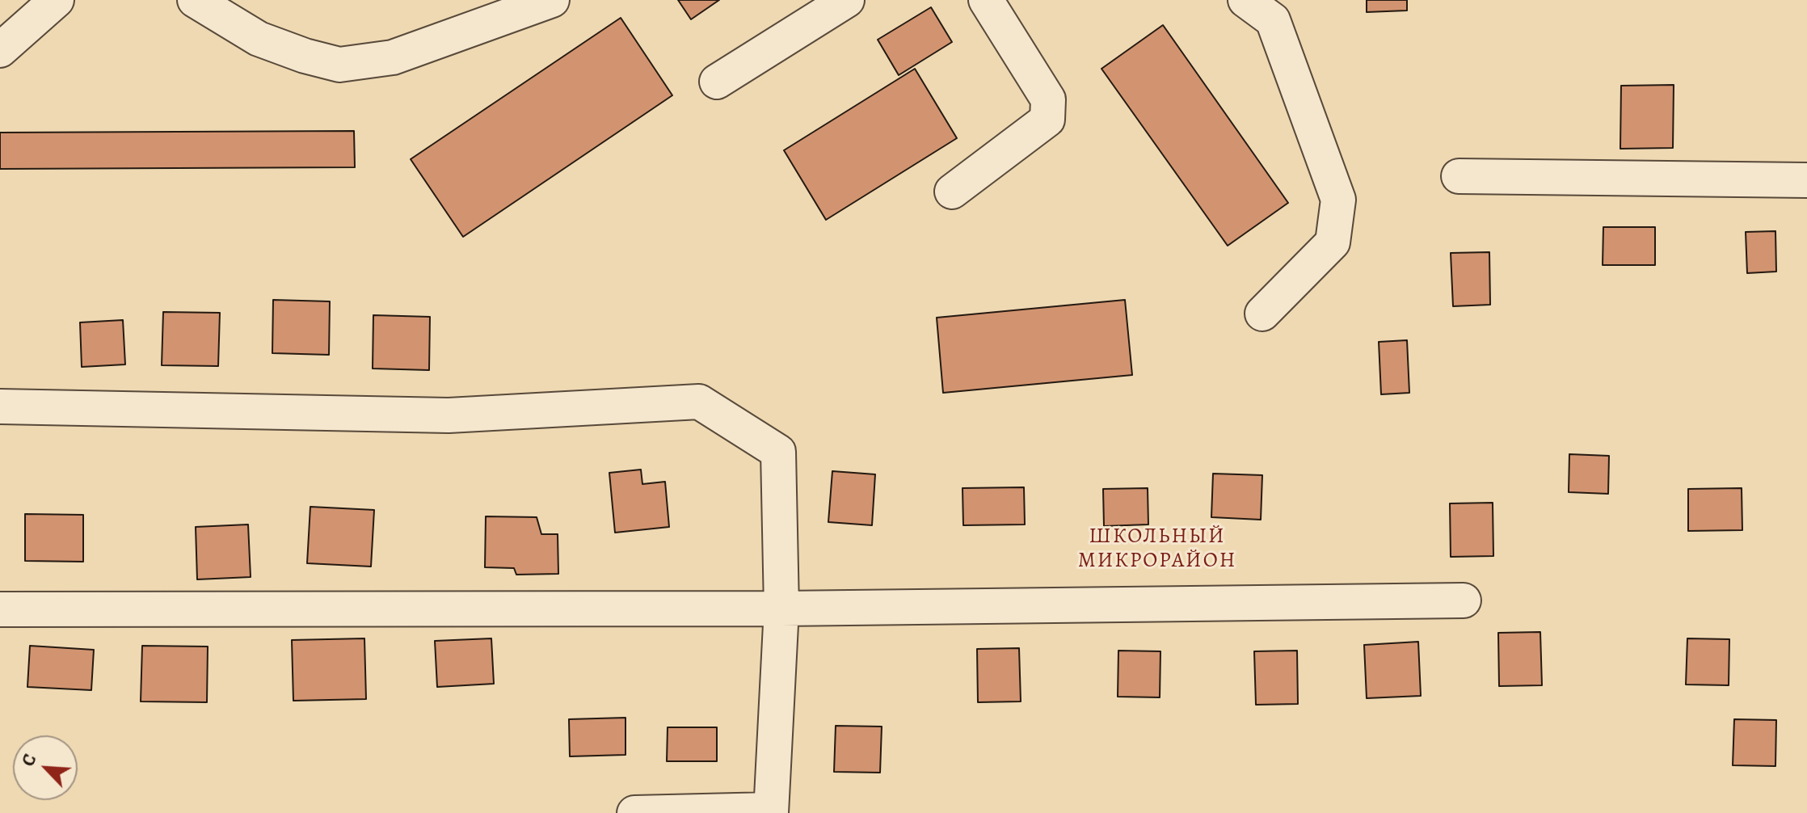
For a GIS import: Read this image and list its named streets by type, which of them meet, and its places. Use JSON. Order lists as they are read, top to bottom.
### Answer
{
  "districts": ["ШКОЛЬНЫЙ МИКРОРАЙОН"],
  "north": "top left"
}
